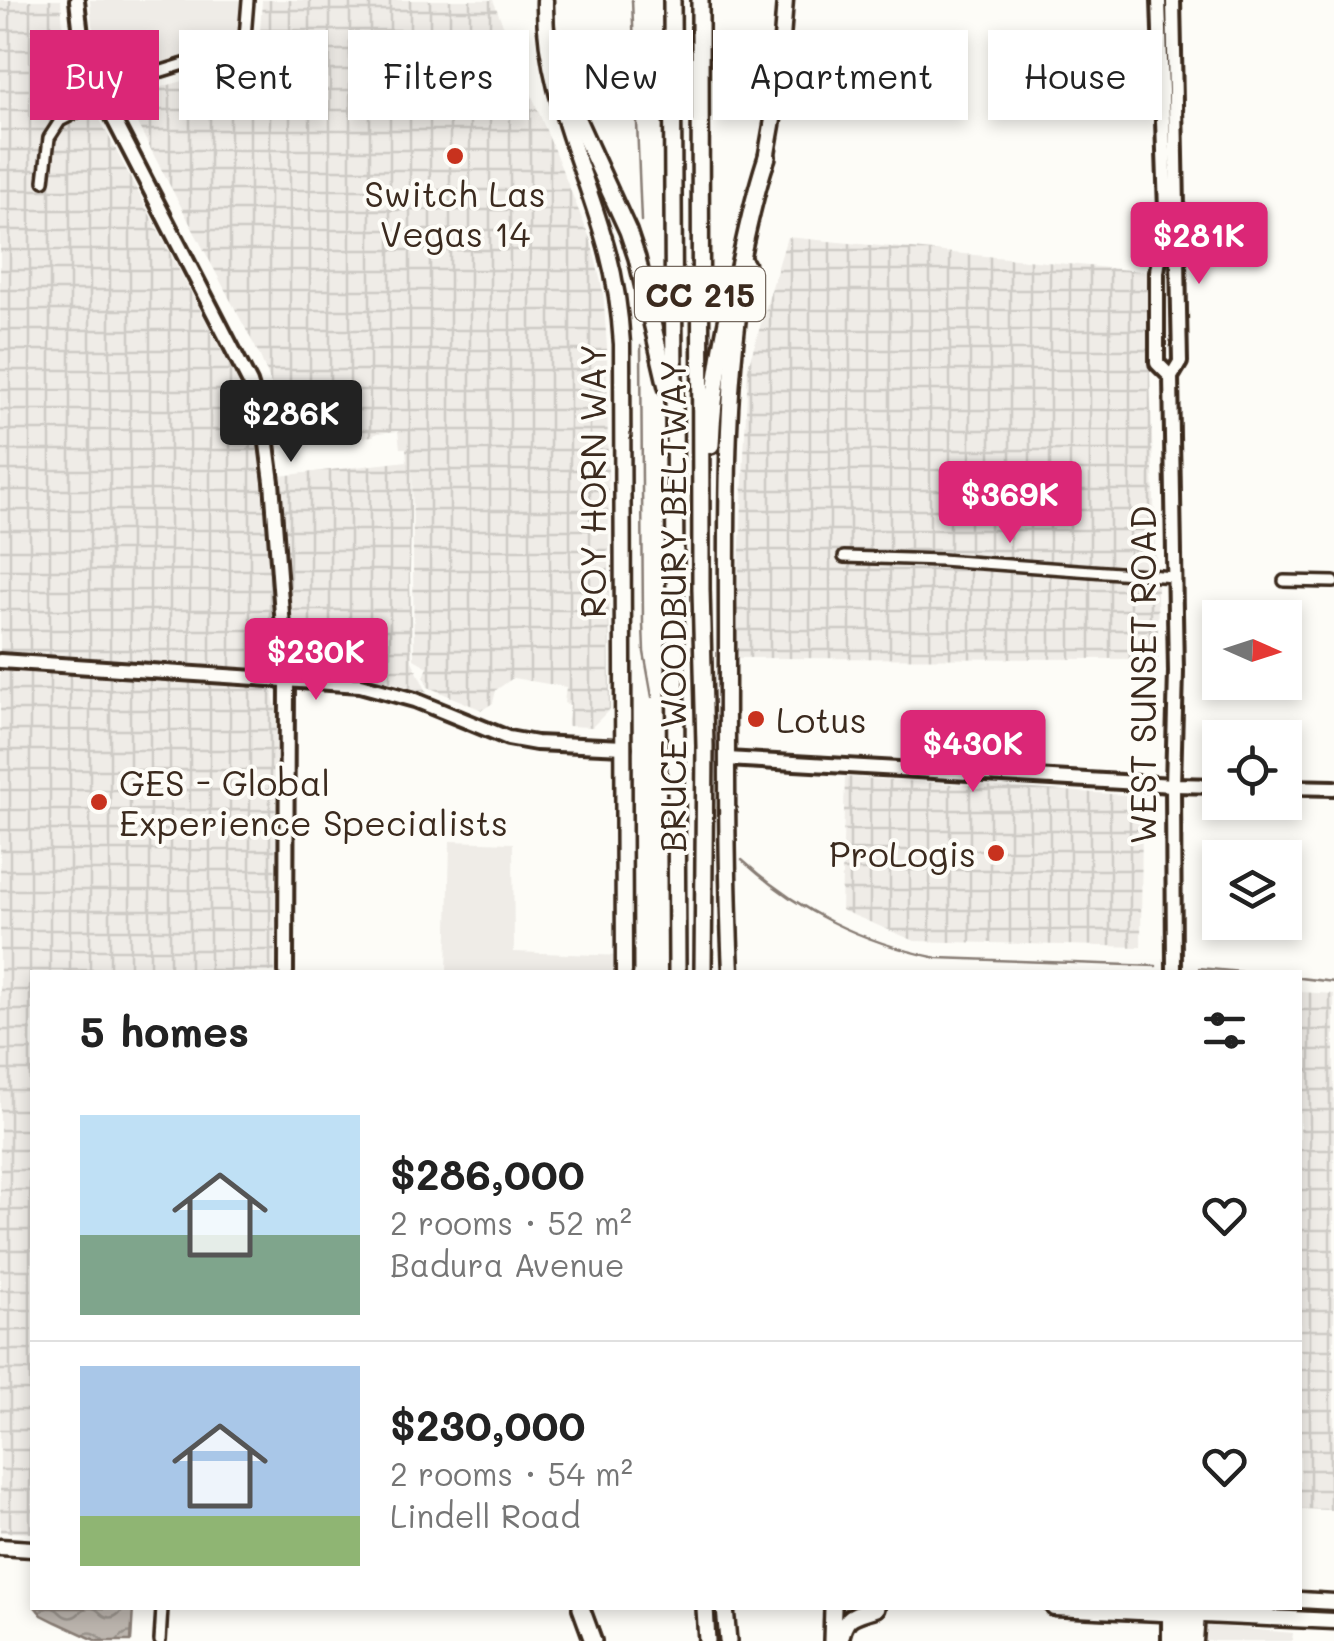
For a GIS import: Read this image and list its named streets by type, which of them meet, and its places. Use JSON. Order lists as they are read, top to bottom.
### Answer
{
  "streets": {
    "highway": ["CC 215", "BRUCE WOODBURY BELTWAY"],
    "main road": ["ROY HORN WAY", "WEST SUNSET ROAD"]
  },
  "places": [
    "Switch Las Vegas 14",
    "Lotus",
    "GES - Global Experience Specialists",
    "ProLogis"
  ],
  "north": "right",
  "page": {
    "chip": [
      "Buy",
      "Rent",
      "Filters",
      "New",
      "Apartment",
      "House"
    ],
    "price": [
      "$281K",
      "$286K",
      "$369K",
      "$230K",
      "$430K"
    ],
    "heading": "5 homes",
    "list": [
      {
        "name": "$286,000",
        "note": "2 rooms · 52 m² · Badura Avenue"
      },
      {
        "name": "$230,000",
        "note": "2 rooms · 54 m² · Lindell Road"
      }
    ]
  }
}
